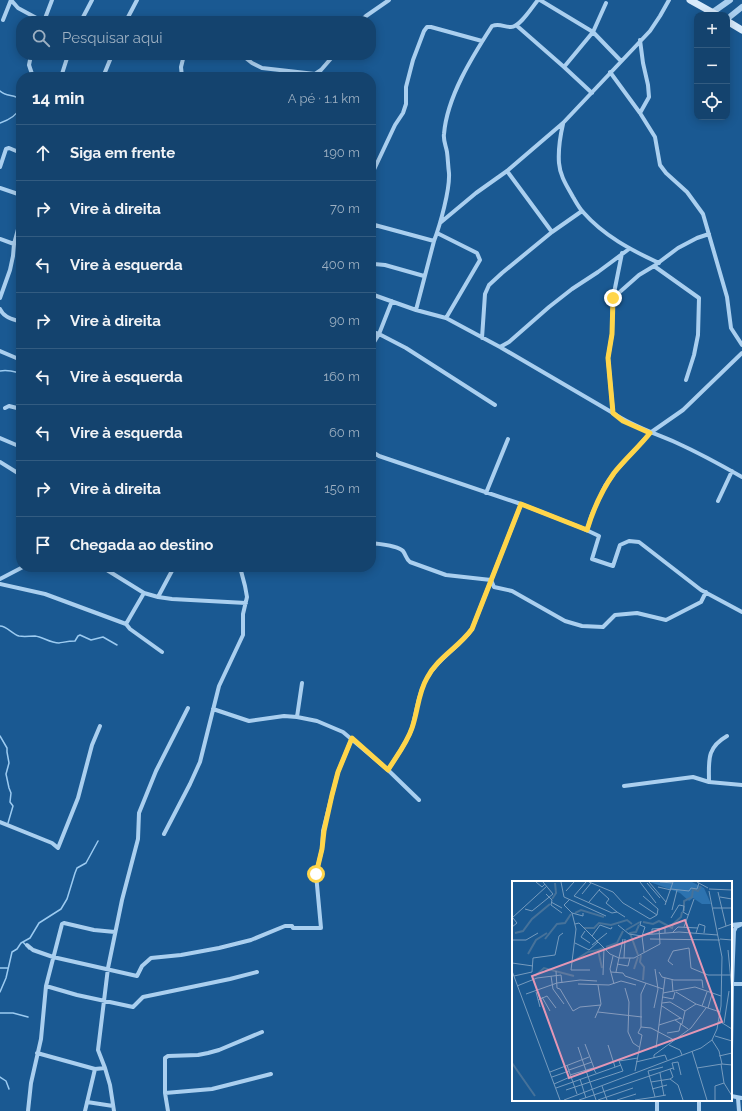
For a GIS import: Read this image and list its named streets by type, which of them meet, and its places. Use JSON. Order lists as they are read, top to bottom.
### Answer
{
  "page": {
    "map_buttons": ["+", "−"],
    "search": "Pesquisar aqui",
    "heading": ["14 min", "A pé · 1.1 km"],
    "list": [
      ["Siga em frente", "190 m"],
      ["Vire à direita", "70 m"],
      ["Vire à esquerda", "400 m"],
      ["Vire à direita", "90 m"],
      ["Vire à esquerda", "160 m"],
      ["Vire à esquerda", "60 m"],
      ["Vire à direita", "150 m"],
      "Chegada ao destino"
    ]
  }
}
